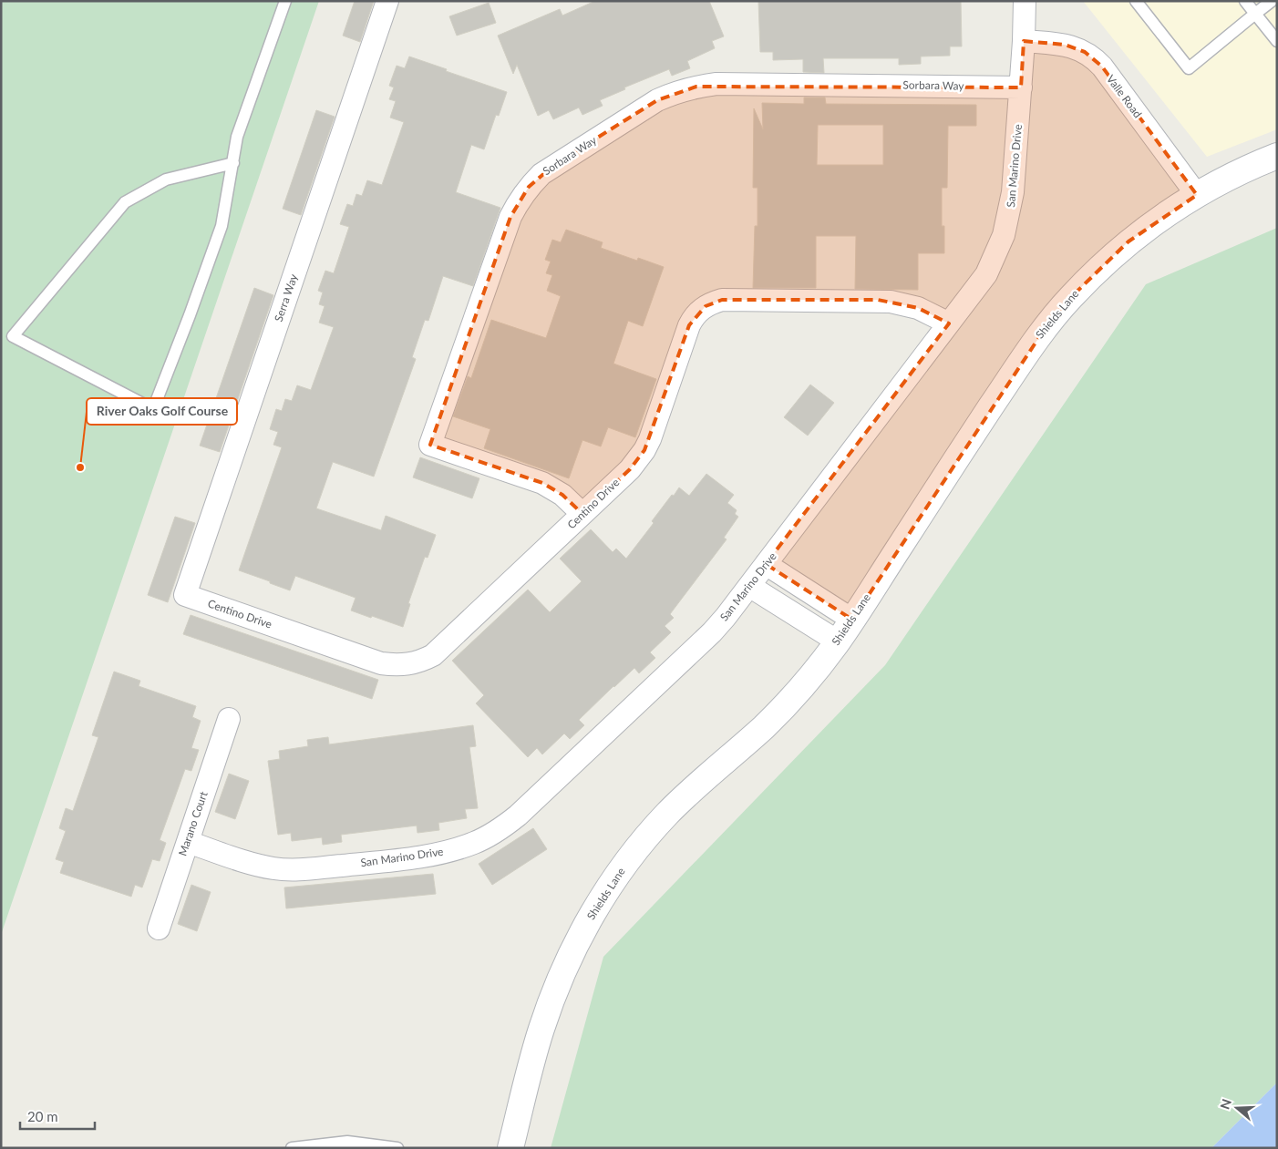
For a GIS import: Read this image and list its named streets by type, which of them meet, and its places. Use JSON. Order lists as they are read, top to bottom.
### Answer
{
  "streets": {
    "main road": ["Shields Lane"],
    "street": [
      "Sorbara Way",
      "Valle Road",
      "San Marino Drive",
      "Serra Way",
      "Centino Drive",
      "Marano Court"
    ]
  },
  "crossings": [
    ["Sorbara Way", "San Marino Drive"],
    ["Sorbara Way", "Centino Drive"],
    ["Valle Road", "San Marino Drive"],
    ["Valle Road", "Shields Lane"],
    ["San Marino Drive", "Centino Drive"],
    ["San Marino Drive", "Marano Court"],
    ["Serra Way", "Centino Drive"]
  ],
  "places": ["River Oaks Golf Course"],
  "scale_bar": "20 m",
  "north": "left"
}
